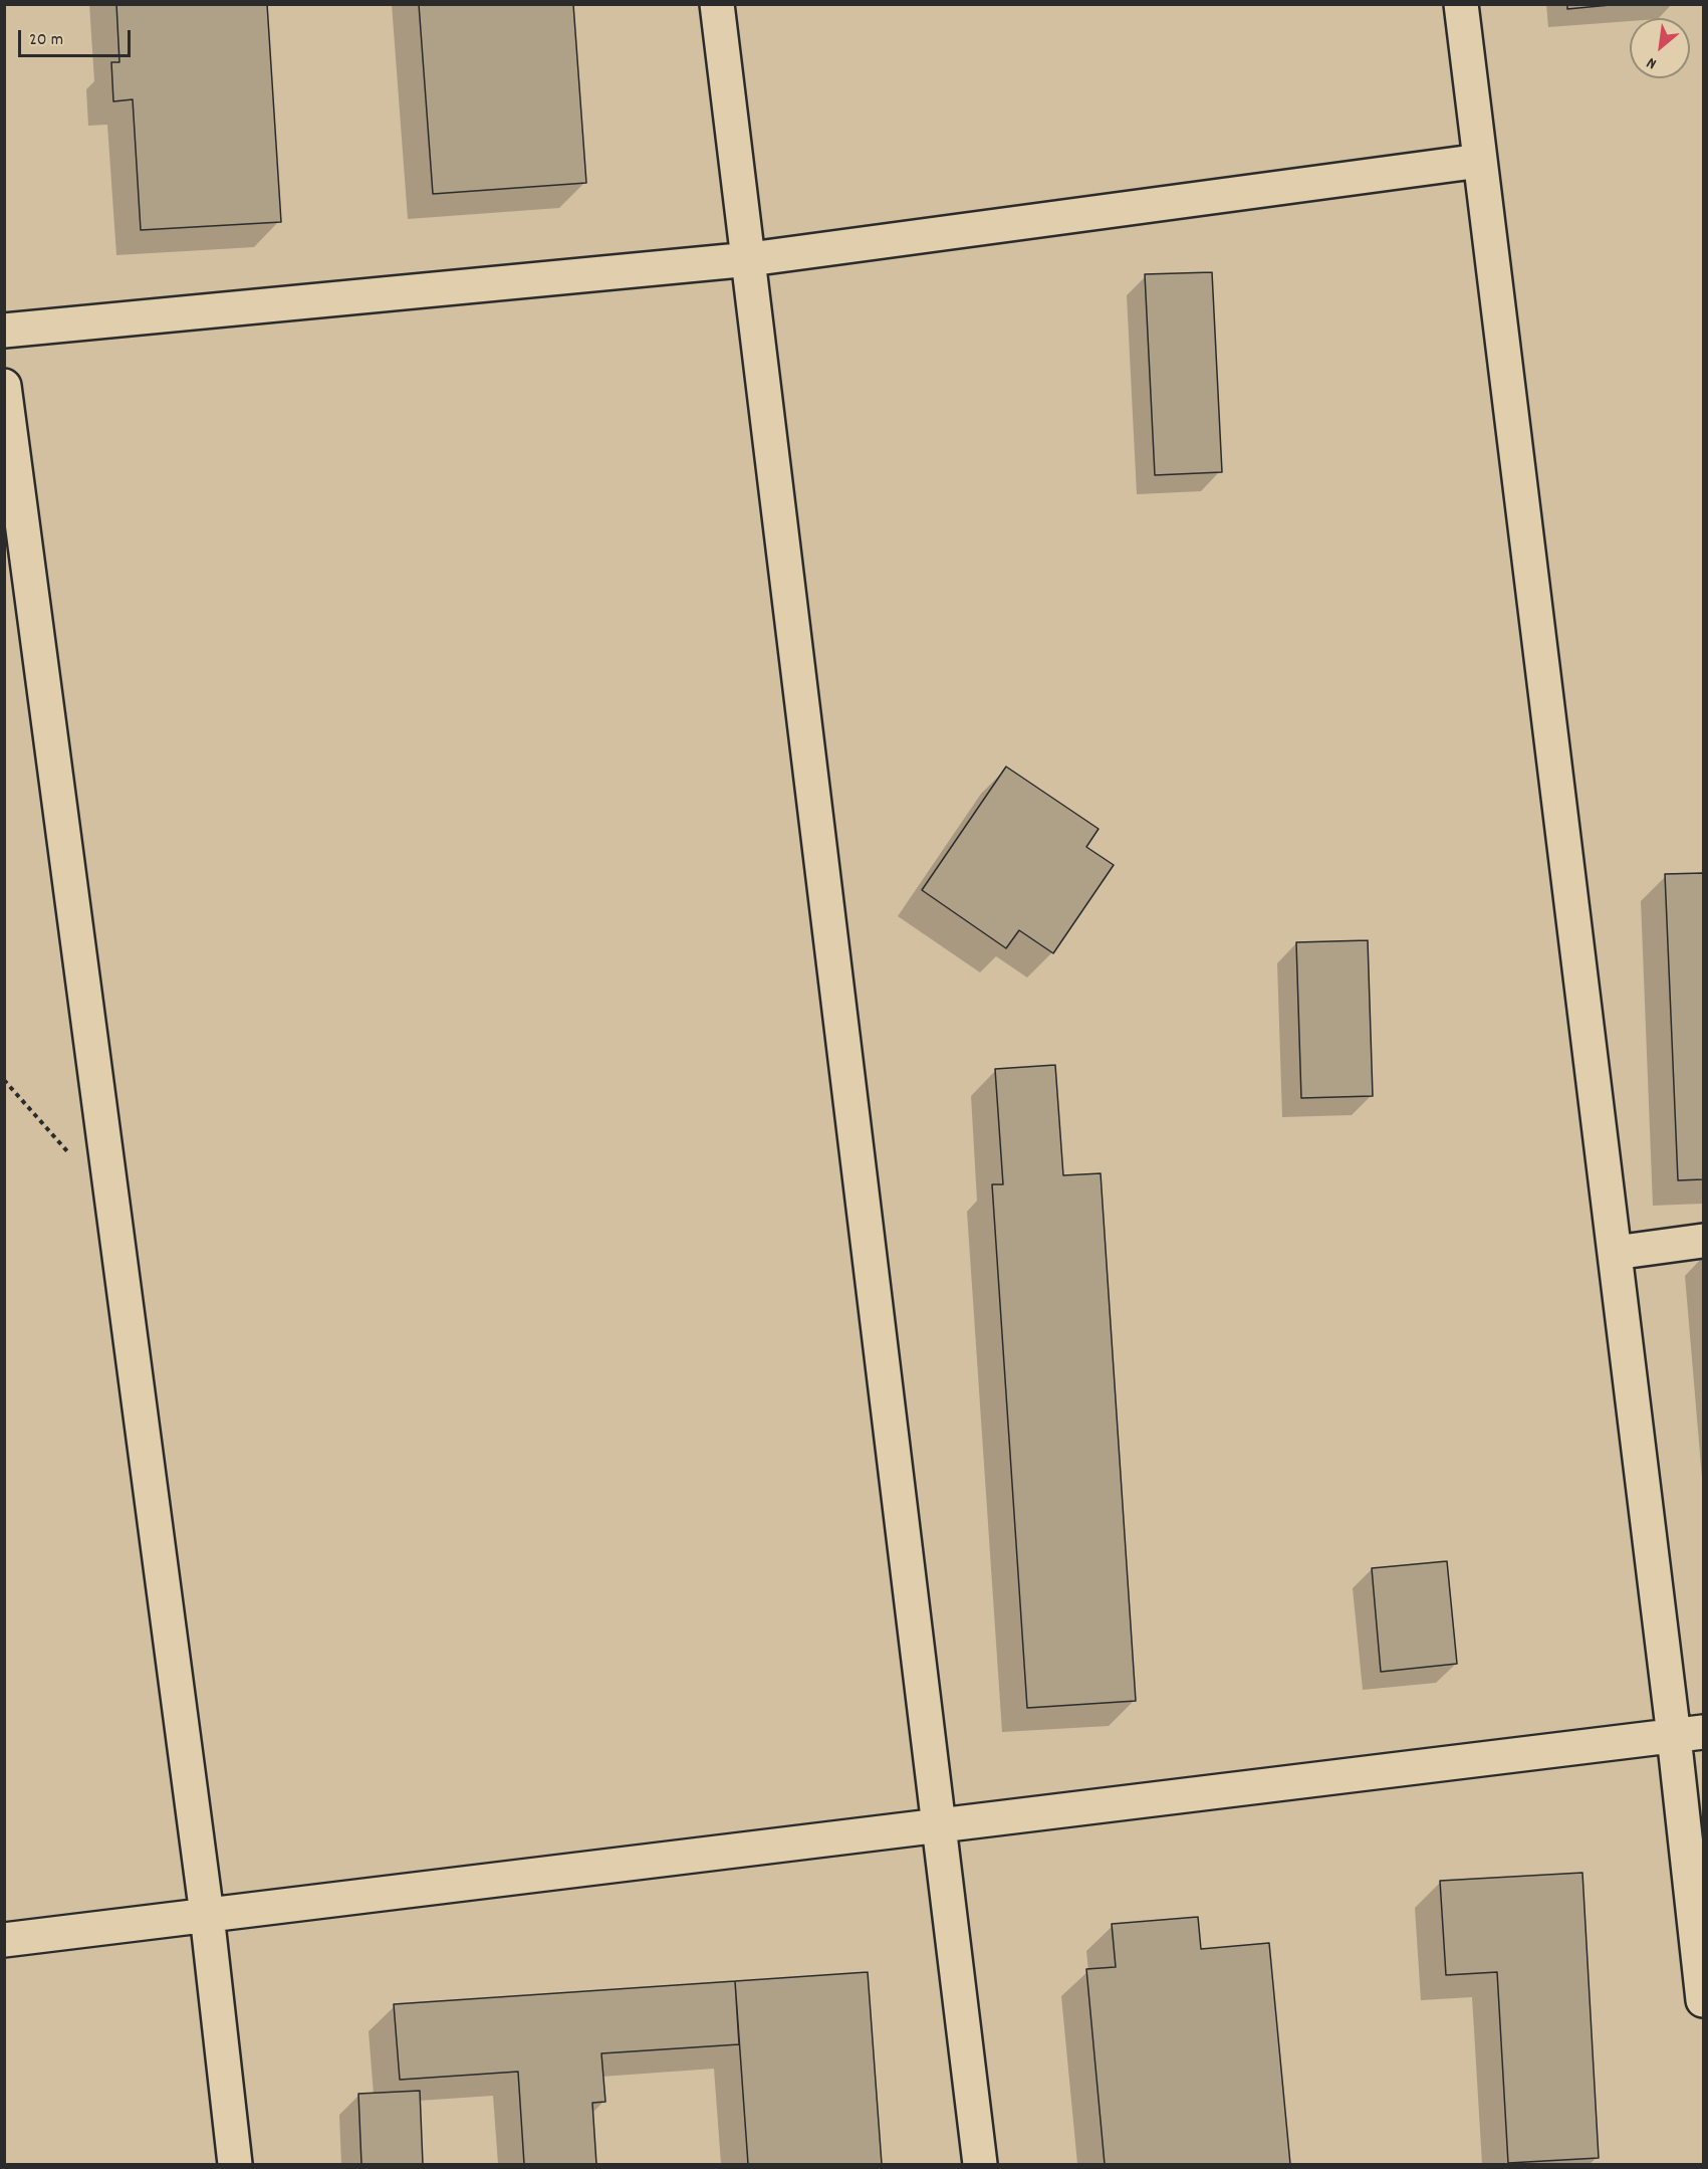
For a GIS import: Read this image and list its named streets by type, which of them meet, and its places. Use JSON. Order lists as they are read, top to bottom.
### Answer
{
  "scale_bar": "20 m",
  "north": "bottom left"
}
